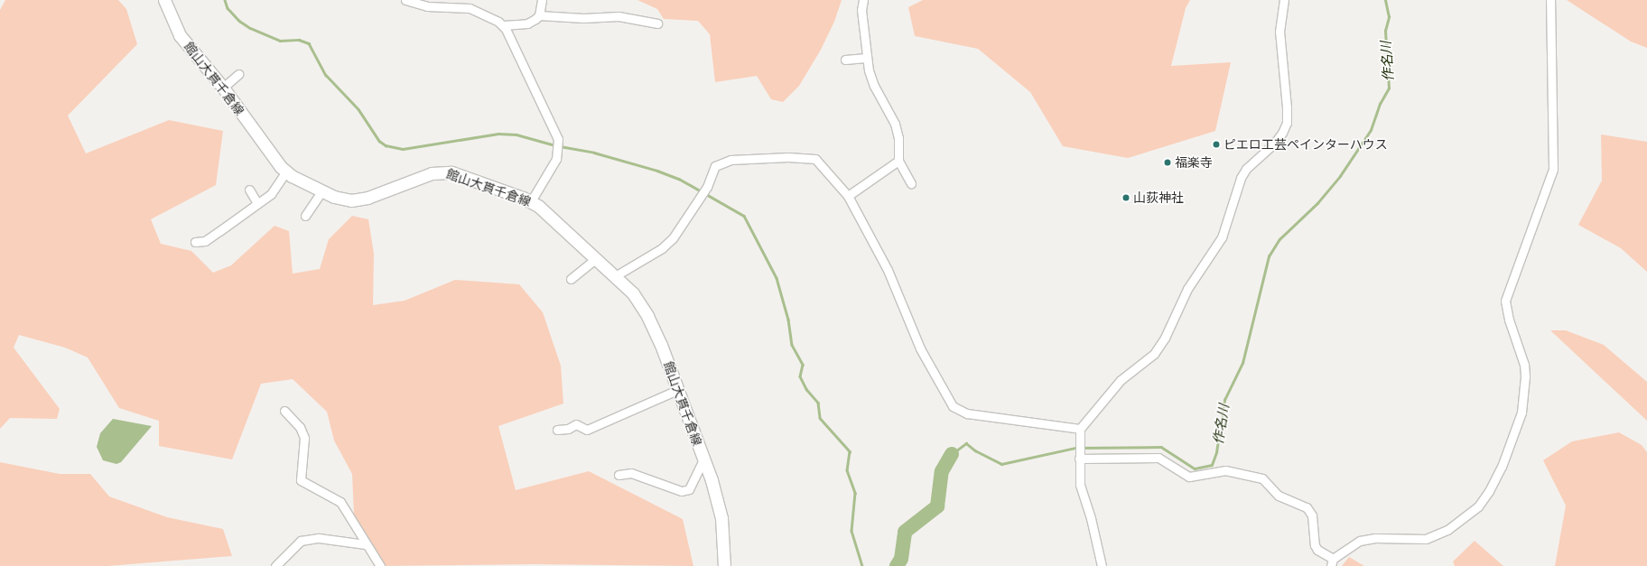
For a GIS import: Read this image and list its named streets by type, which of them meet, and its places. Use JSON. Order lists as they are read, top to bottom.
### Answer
{
  "streets": {
    "main road": ["館山大貫千倉線"]
  },
  "water": ["作名川"],
  "places": ["ピエロ工芸ペインターハウス", "福楽寺", "山荻神社"]
}
